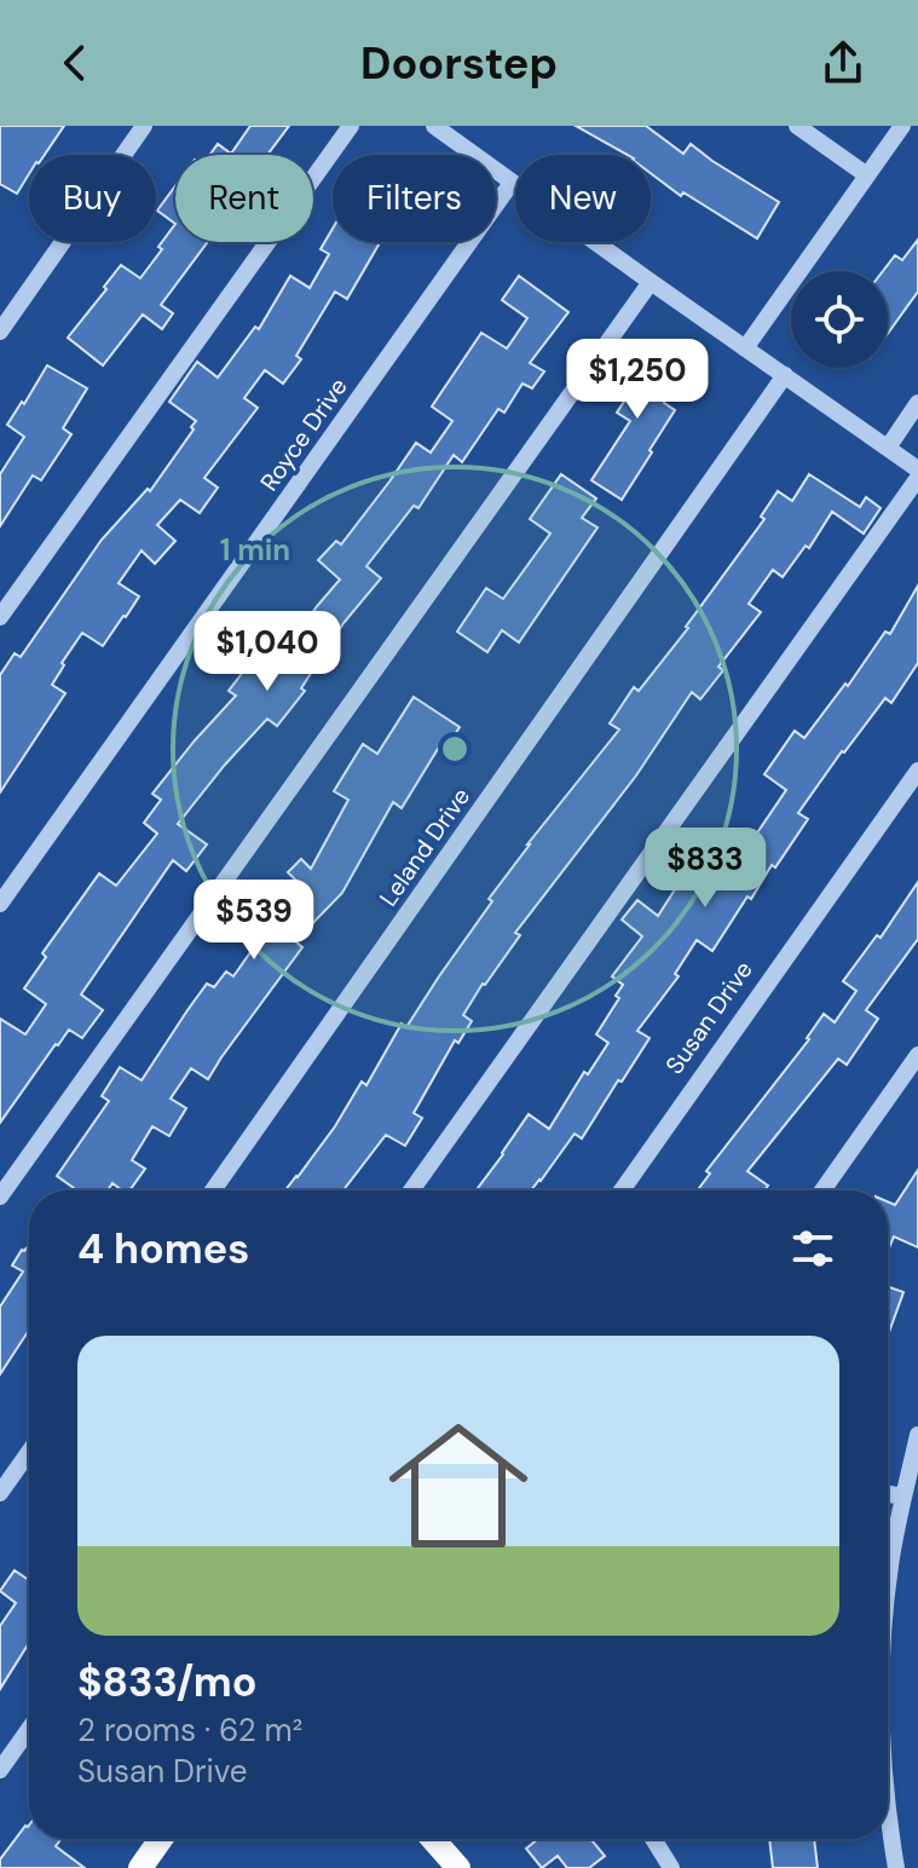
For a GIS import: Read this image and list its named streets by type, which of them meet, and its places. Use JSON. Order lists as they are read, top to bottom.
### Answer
{
  "streets": {
    "street": ["Royce Drive", "Leland Drive", "Susan Drive"]
  },
  "page": {
    "header": "Doorstep",
    "chip": [
      "Buy",
      "Rent",
      "Filters",
      "New"
    ],
    "price": [
      "$1,250",
      "$1,040",
      "$833",
      "$539"
    ],
    "heading": "4 homes",
    "list": [
      {
        "name": "$833/mo",
        "note": "2 rooms · 62 m² · Susan Drive"
      }
    ]
  },
  "rings": ["1 min"]
}
